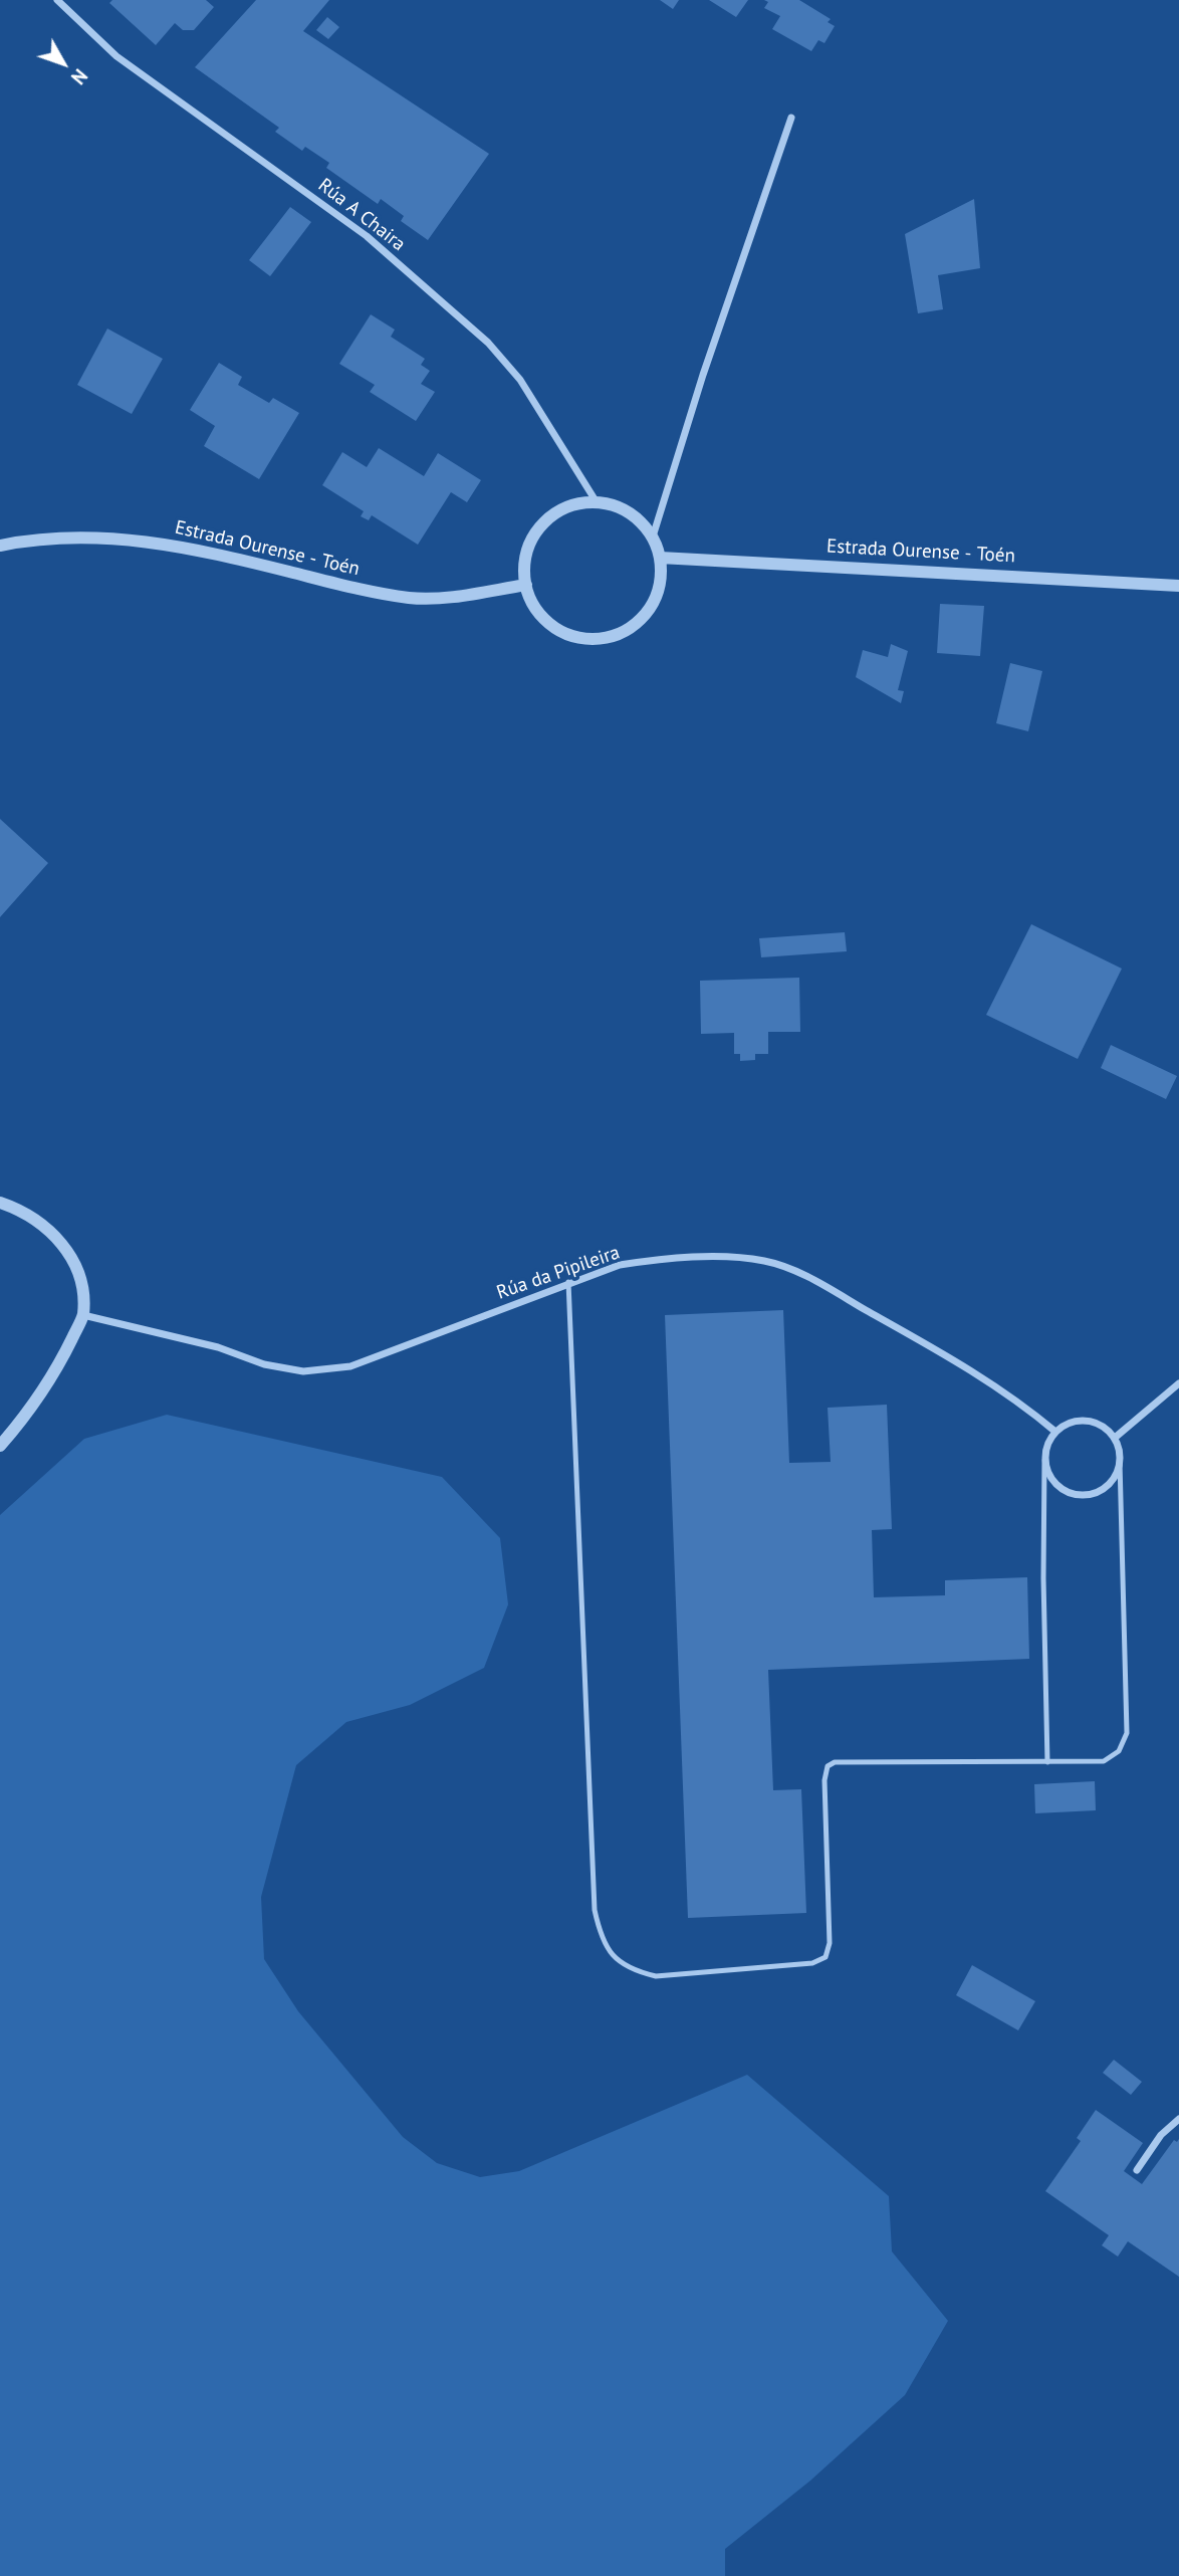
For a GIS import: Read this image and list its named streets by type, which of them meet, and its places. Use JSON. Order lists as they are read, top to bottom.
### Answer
{
  "streets": {
    "street": ["Rúa A Chaira", "Estrada Ourense - Toén", "Rúa da Pipileira"]
  },
  "crossings": [
    ["Rúa A Chaira", "Estrada Ourense - Toén"]
  ],
  "north": "bottom right"
}
